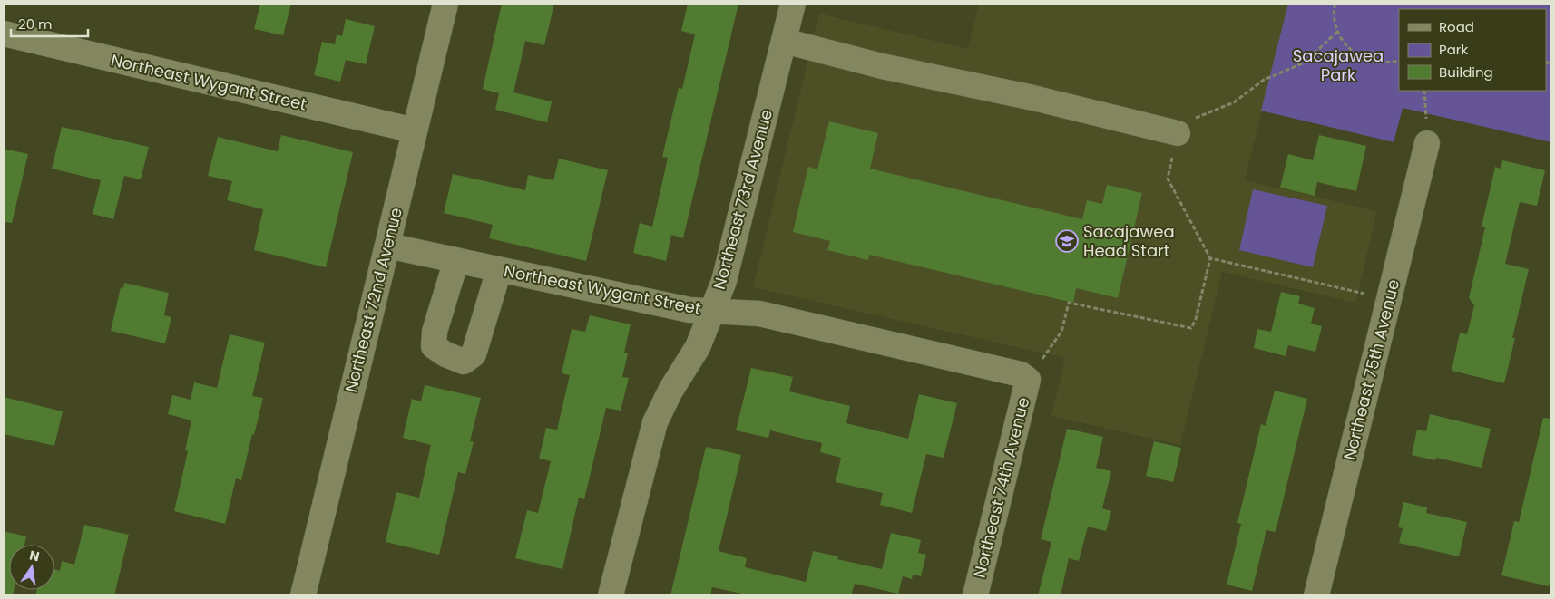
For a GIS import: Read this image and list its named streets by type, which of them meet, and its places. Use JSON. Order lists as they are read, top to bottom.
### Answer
{
  "streets": {
    "street": [
      "Northeast Wygant Street",
      "Northeast 73rd Avenue",
      "Northeast 72nd Avenue",
      "Northeast 75th Avenue",
      "Northeast 74th Avenue"
    ]
  },
  "crossings": [
    ["Northeast Wygant Street", "Northeast 73rd Avenue"],
    ["Northeast Wygant Street", "Northeast 72nd Avenue"],
    ["Northeast Wygant Street", "Northeast 74th Avenue"]
  ],
  "parks": ["Sacajawea Park"],
  "places": {
    "school or university": ["Sacajawea Head Start"]
  },
  "legend": ["Road", "Park", "Building"],
  "scale_bar": "20 m",
  "north": "top"
}
